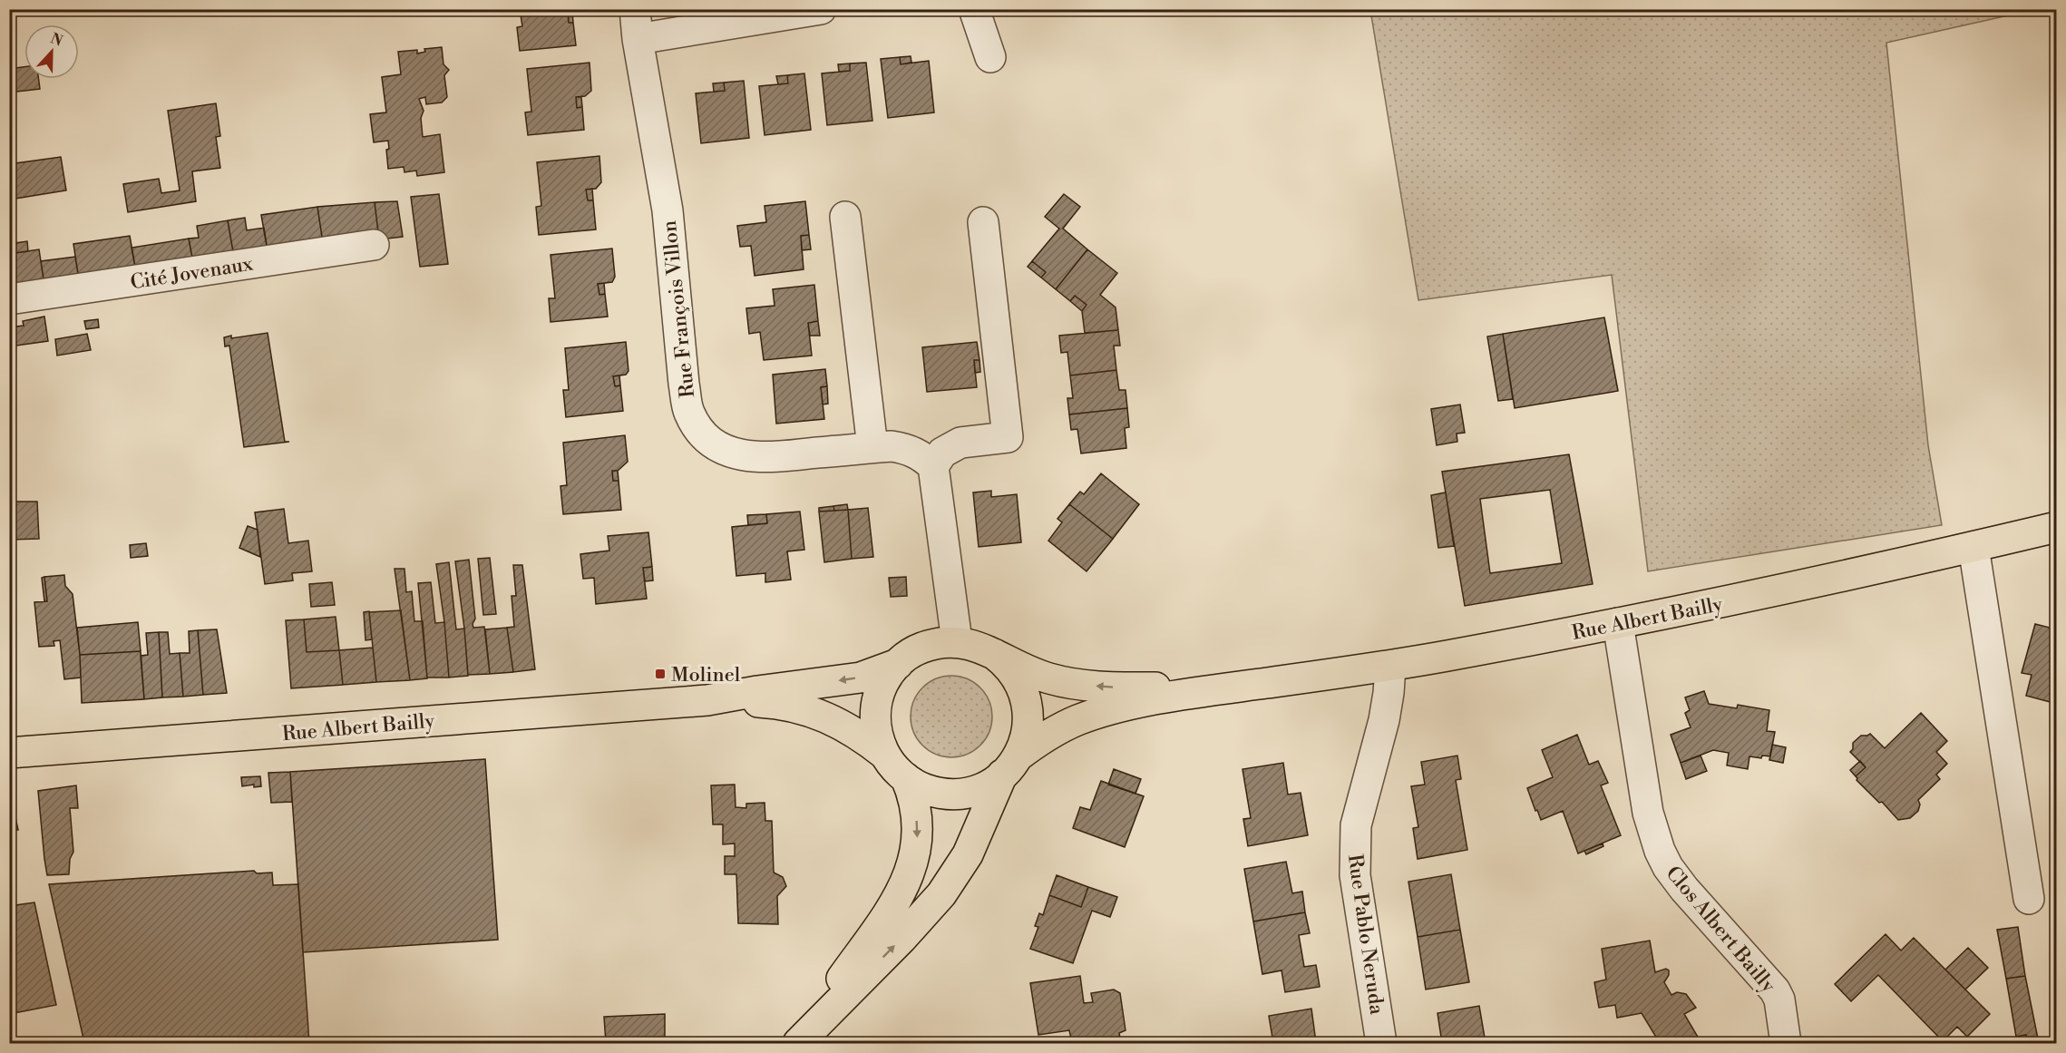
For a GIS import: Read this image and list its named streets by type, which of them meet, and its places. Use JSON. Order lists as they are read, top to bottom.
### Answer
{
  "streets": {
    "main road": ["Rue Albert Bailly"],
    "street": [
      "Cité Jovenaux",
      "Rue François Villon",
      "Clos Albert Bailly",
      "Rue Pablo Neruda"
    ]
  },
  "crossings": [
    ["Rue Albert Bailly", "Clos Albert Bailly"],
    ["Rue Albert Bailly", "Rue Pablo Neruda"]
  ],
  "places": {
    "transit": ["Molinel"]
  },
  "north": "top"
}
